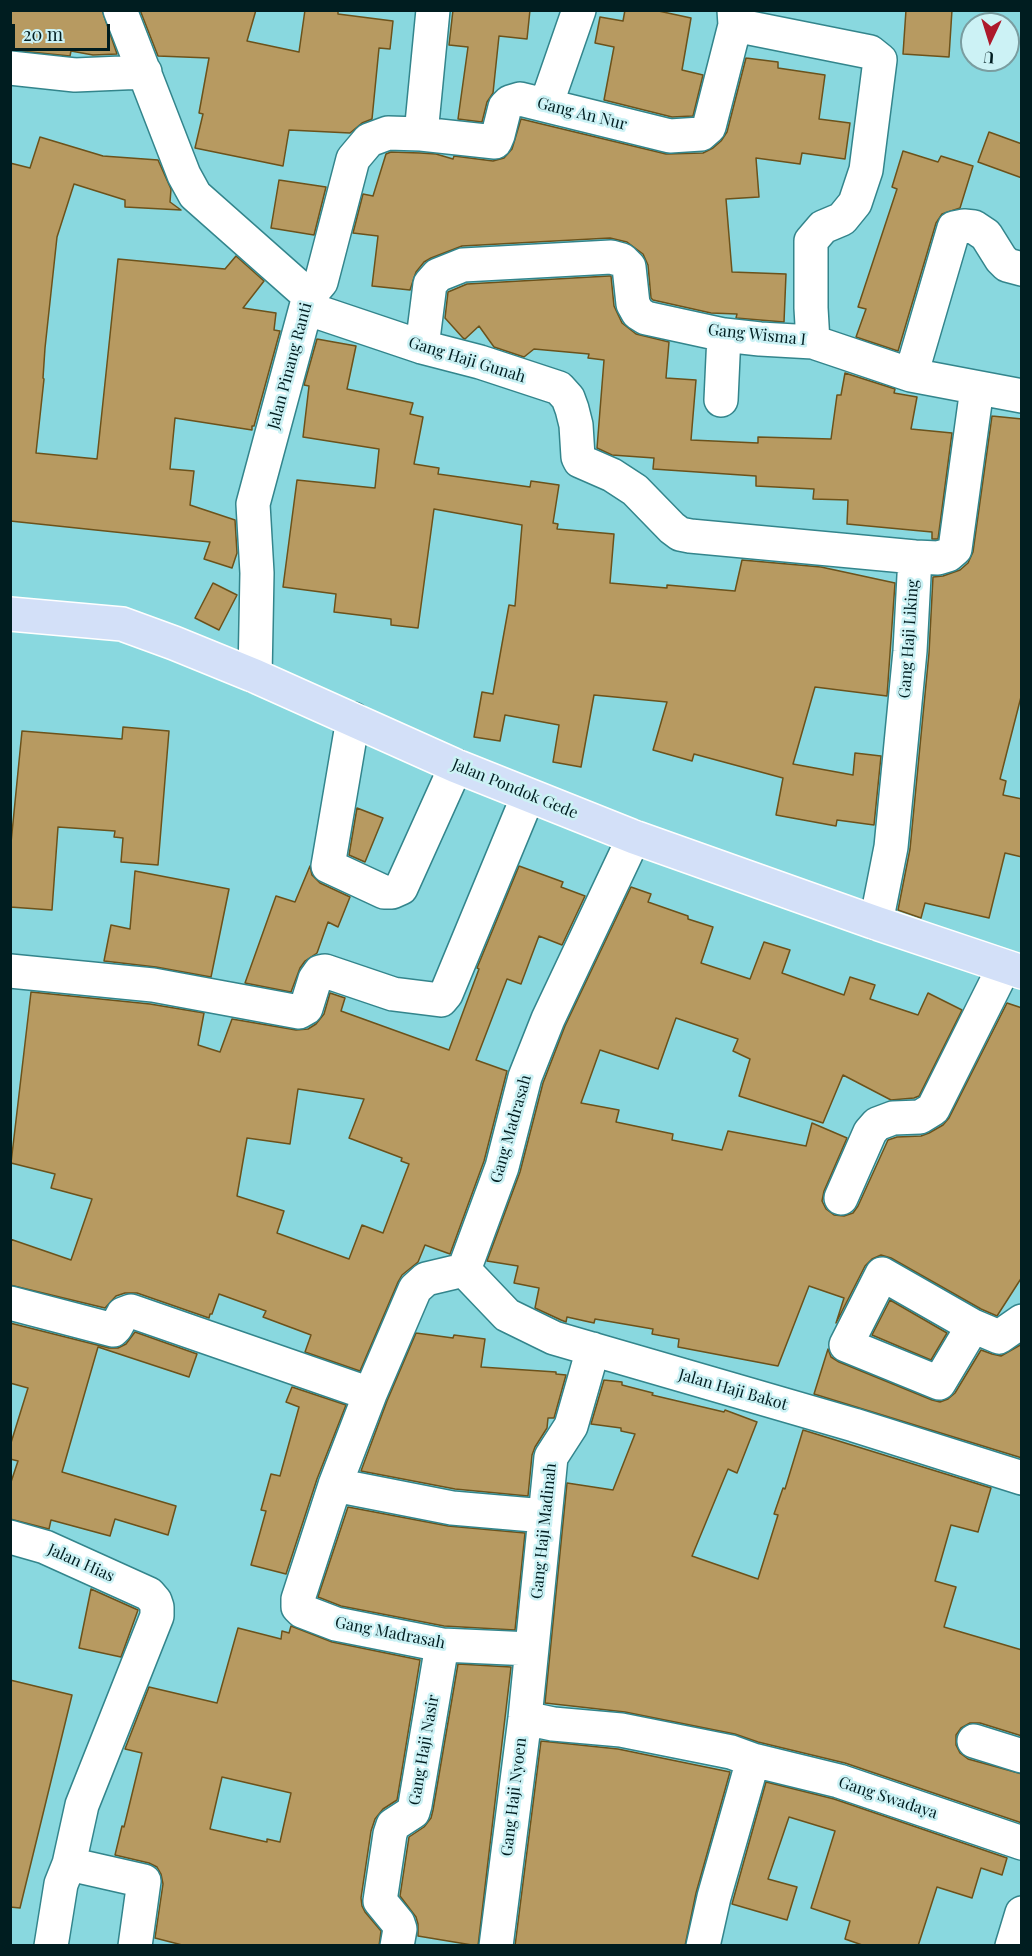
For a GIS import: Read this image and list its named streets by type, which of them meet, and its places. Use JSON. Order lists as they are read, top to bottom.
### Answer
{
  "streets": {
    "main road": ["Jalan Pondok Gede"],
    "street": [
      "Gang An Nur",
      "Gang Wisma I",
      "Gang Haji Gunah",
      "Jalan Pinang Ranti",
      "Gang Haji Liking",
      "Gang Madrasah",
      "Jalan Haji Bakot",
      "Gang Haji Madinah",
      "Jalan Hias",
      "Gang Haji Nasir",
      "Gang Haji Nyoen",
      "Gang Swadaya"
    ]
  },
  "crossings": [
    ["Gang An Nur", "Gang Wisma I"],
    ["Gang An Nur", "Gang Haji Gunah"],
    ["Gang An Nur", "Jalan Pinang Ranti"],
    ["Gang Wisma I", "Gang Haji Gunah"],
    ["Gang Haji Gunah", "Jalan Pinang Ranti"],
    ["Gang Haji Gunah", "Gang Haji Liking"],
    ["Jalan Pinang Ranti", "Jalan Pondok Gede"],
    ["Gang Haji Liking", "Jalan Pondok Gede"],
    ["Jalan Pondok Gede", "Gang Madrasah"],
    ["Gang Madrasah", "Jalan Haji Bakot"],
    ["Gang Madrasah", "Gang Haji Madinah"],
    ["Gang Madrasah", "Gang Haji Nasir"],
    ["Gang Madrasah", "Gang Haji Nyoen"],
    ["Jalan Haji Bakot", "Gang Haji Madinah"],
    ["Gang Haji Madinah", "Gang Haji Nyoen"],
    ["Gang Haji Nyoen", "Gang Swadaya"]
  ],
  "scale_bar": "20 m",
  "north": "bottom"
}
